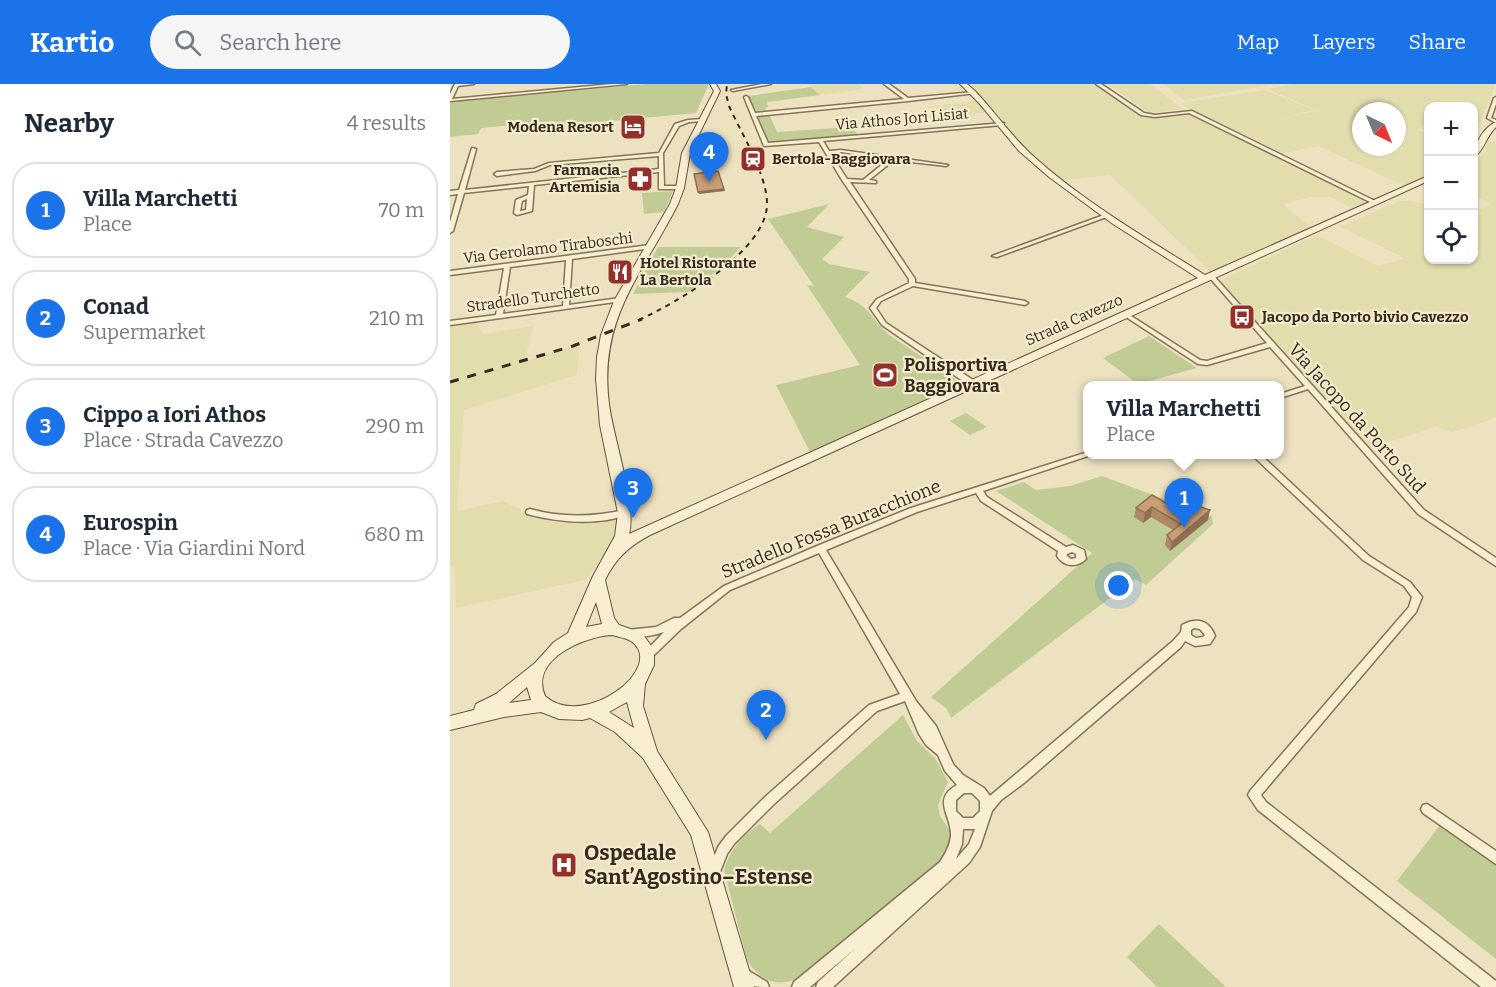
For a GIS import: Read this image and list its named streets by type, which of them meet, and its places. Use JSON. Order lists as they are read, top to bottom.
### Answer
{
  "streets": {
    "street": [
      "Via Athos Jori Lisiat",
      "Via Gerolamo Tiraboschi",
      "Stradello Turchetto",
      "Strada Cavezzo",
      "Via Jacopo da Porto Sud",
      "Stradello Fossa Buracchione"
    ]
  },
  "crossings": [
    ["Strada Cavezzo", "Via Jacopo da Porto Sud"]
  ],
  "places": {
    "hotel": ["Modena Resort"],
    "station": ["Bertola-Baggiovara"],
    "pharmacy": ["Farmacia Artemisia"],
    "restaurant": ["Hotel Ristorante La Bertola"],
    "bus stop": ["Jacopo da Porto bivio Cavezzo"],
    "sports": ["Polisportiva Baggiovara"],
    "hospital": ["Ospedale Sant’Agostino–Estense"]
  },
  "north": "bottom right",
  "page": {
    "header": "Kartio",
    "search": "Search here",
    "nav": ["Map", "Layers", "Share"],
    "heading": ["Nearby", "4 results"],
    "map_buttons": ["+", "−"],
    "pins": [
      "4",
      "3",
      "1",
      "2"
    ],
    "list": [
      {
        "mark": "1",
        "name": "Villa Marchetti",
        "note": "Place",
        "value": "70 m"
      },
      {
        "mark": "2",
        "name": "Conad",
        "note": "Supermarket",
        "value": "210 m"
      },
      {
        "mark": "3",
        "name": "Cippo a Iori Athos",
        "note": "Place · Strada Cavezzo",
        "value": "290 m"
      },
      {
        "mark": "4",
        "name": "Eurospin",
        "note": "Place · Via Giardini Nord",
        "value": "680 m"
      }
    ],
    "popup": ["Villa Marchetti", "Place"]
  }
}
